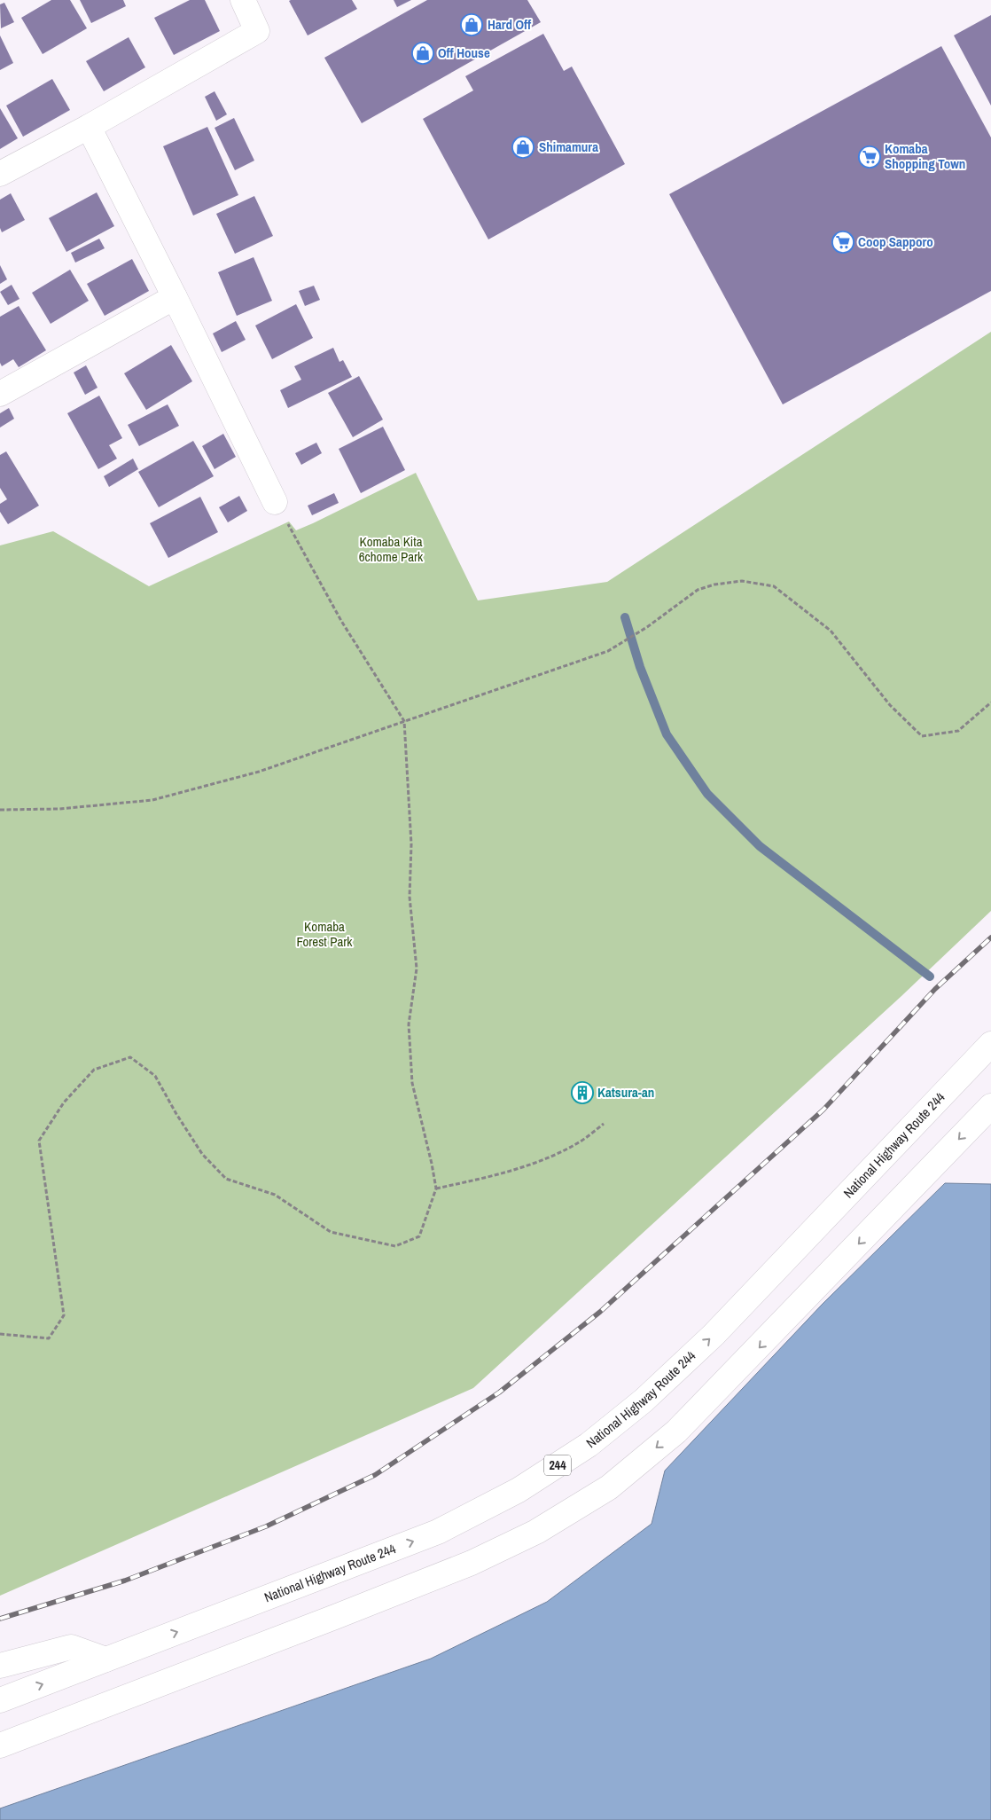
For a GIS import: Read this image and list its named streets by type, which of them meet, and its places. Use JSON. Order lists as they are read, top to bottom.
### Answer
{
  "streets": {
    "main road": ["National Highway Route 244", "244"]
  },
  "parks": ["Komaba Kita 6chome Park", "Komaba Forest Park"],
  "places": {
    "shop": ["Hard Off", "Off House", "Shimamura"],
    "supermarket": ["Komaba Shopping Town", "Coop Sapporo"],
    "building": ["Katsura-an"]
  }
}
